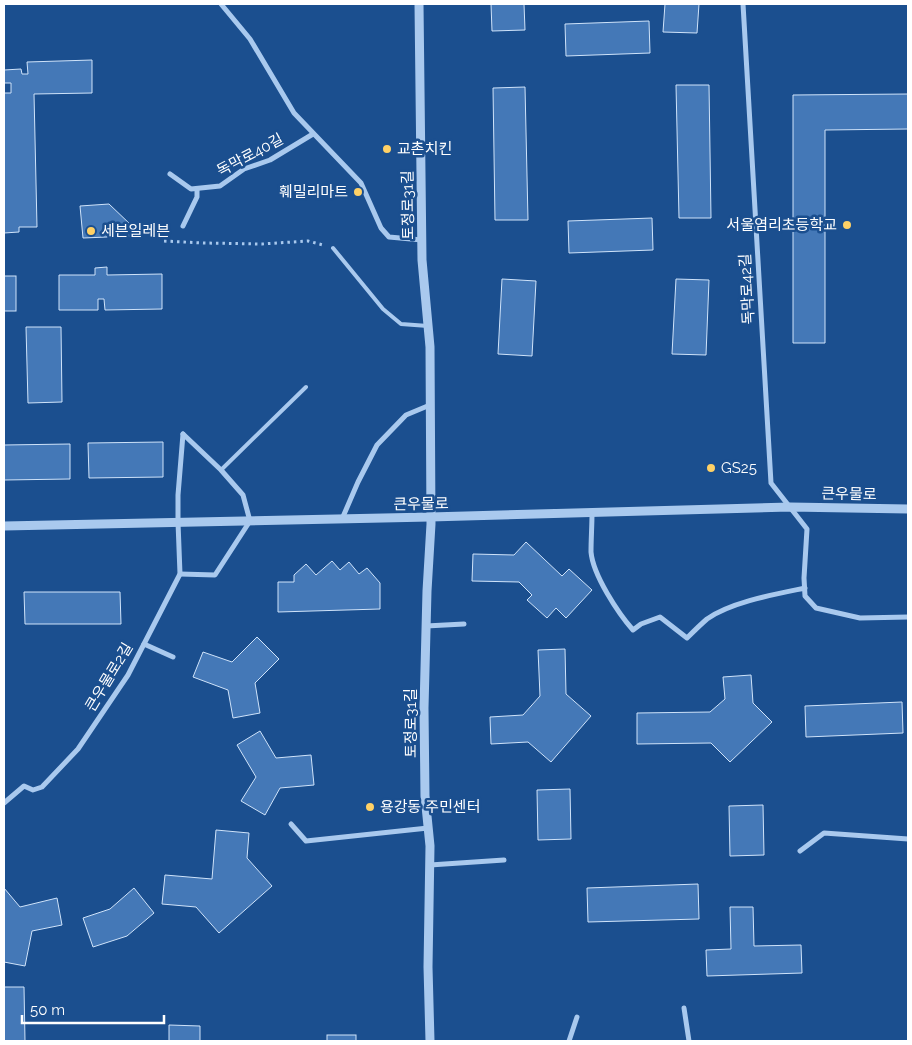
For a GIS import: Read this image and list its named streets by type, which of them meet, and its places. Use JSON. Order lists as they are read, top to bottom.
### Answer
{
  "streets": {
    "street": [
      "독막로40길",
      "토정로31길",
      "독막로42길",
      "큰우물로",
      "큰우물로2길"
    ]
  },
  "crossings": [
    ["토정로31길", "큰우물로"],
    ["독막로42길", "큰우물로"],
    ["큰우물로", "큰우물로2길"]
  ],
  "places": [
    "교촌치킨",
    "훼밀리마트",
    "서울염리초등학교",
    "세븐일레븐",
    "GS25",
    "용강동 주민센터"
  ],
  "scale_bar": "50 m"
}
